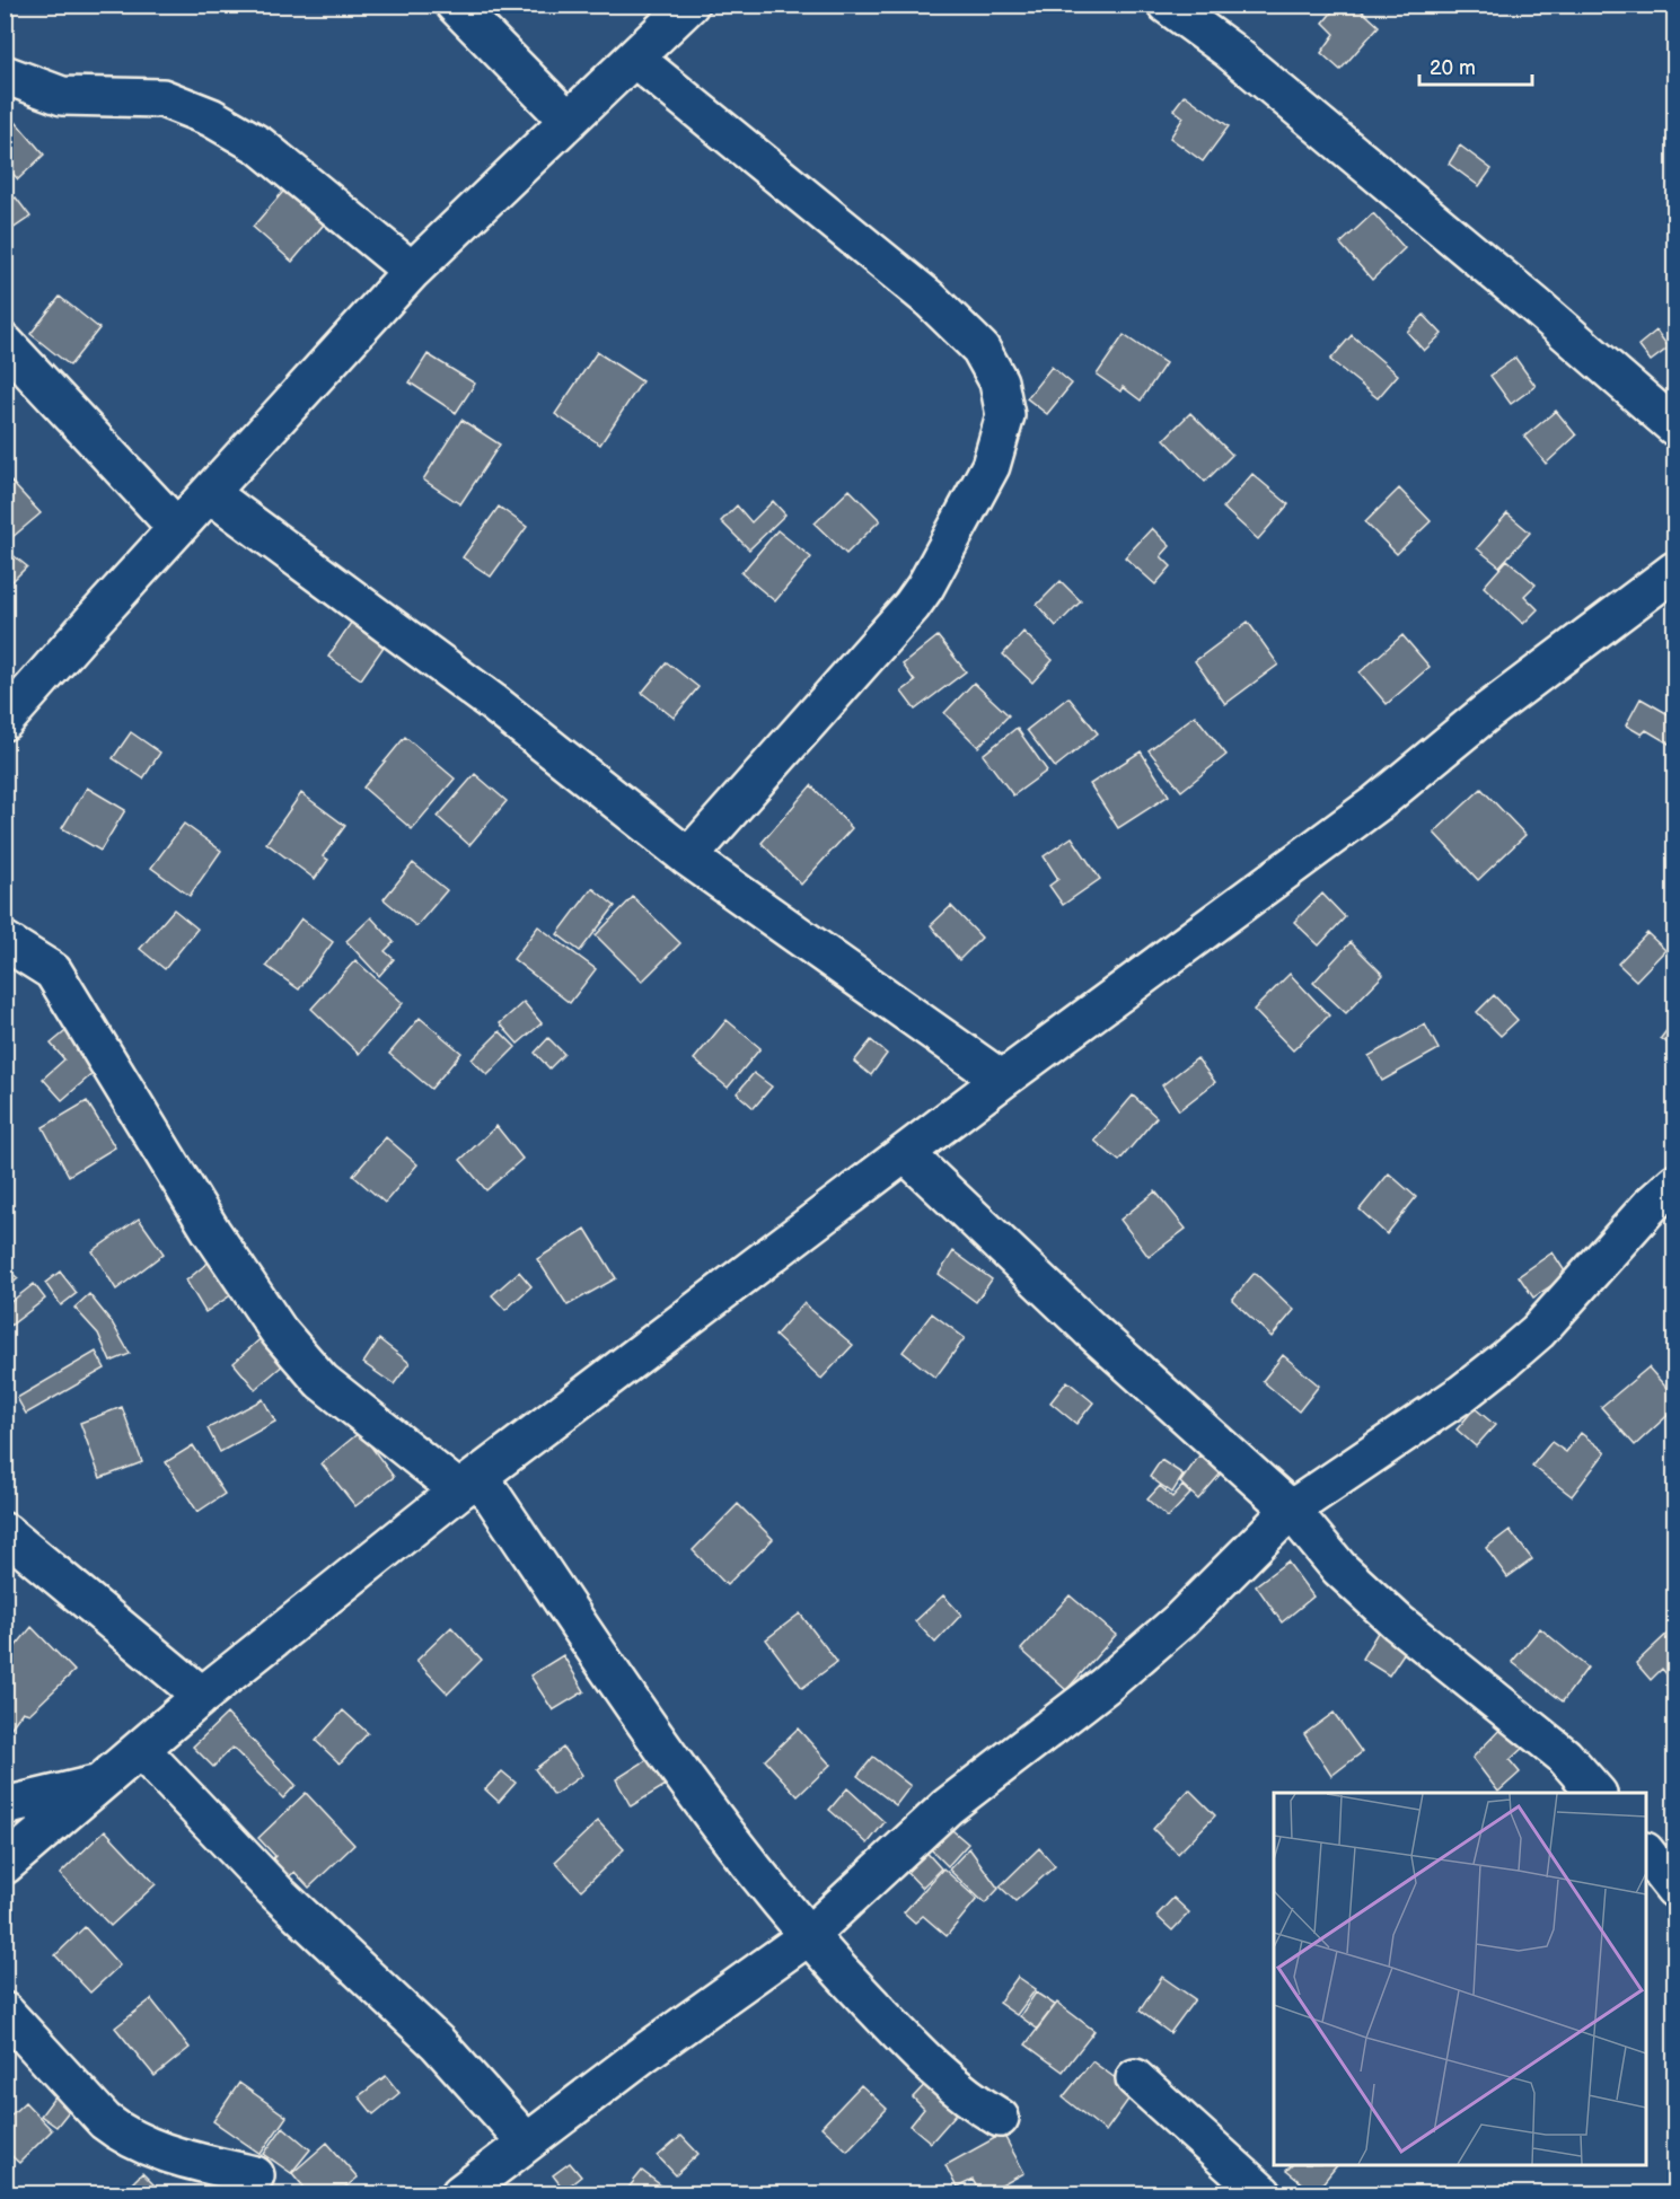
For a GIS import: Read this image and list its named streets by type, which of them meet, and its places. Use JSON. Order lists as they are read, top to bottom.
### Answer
{
  "scale_bar": "20 m"
}
